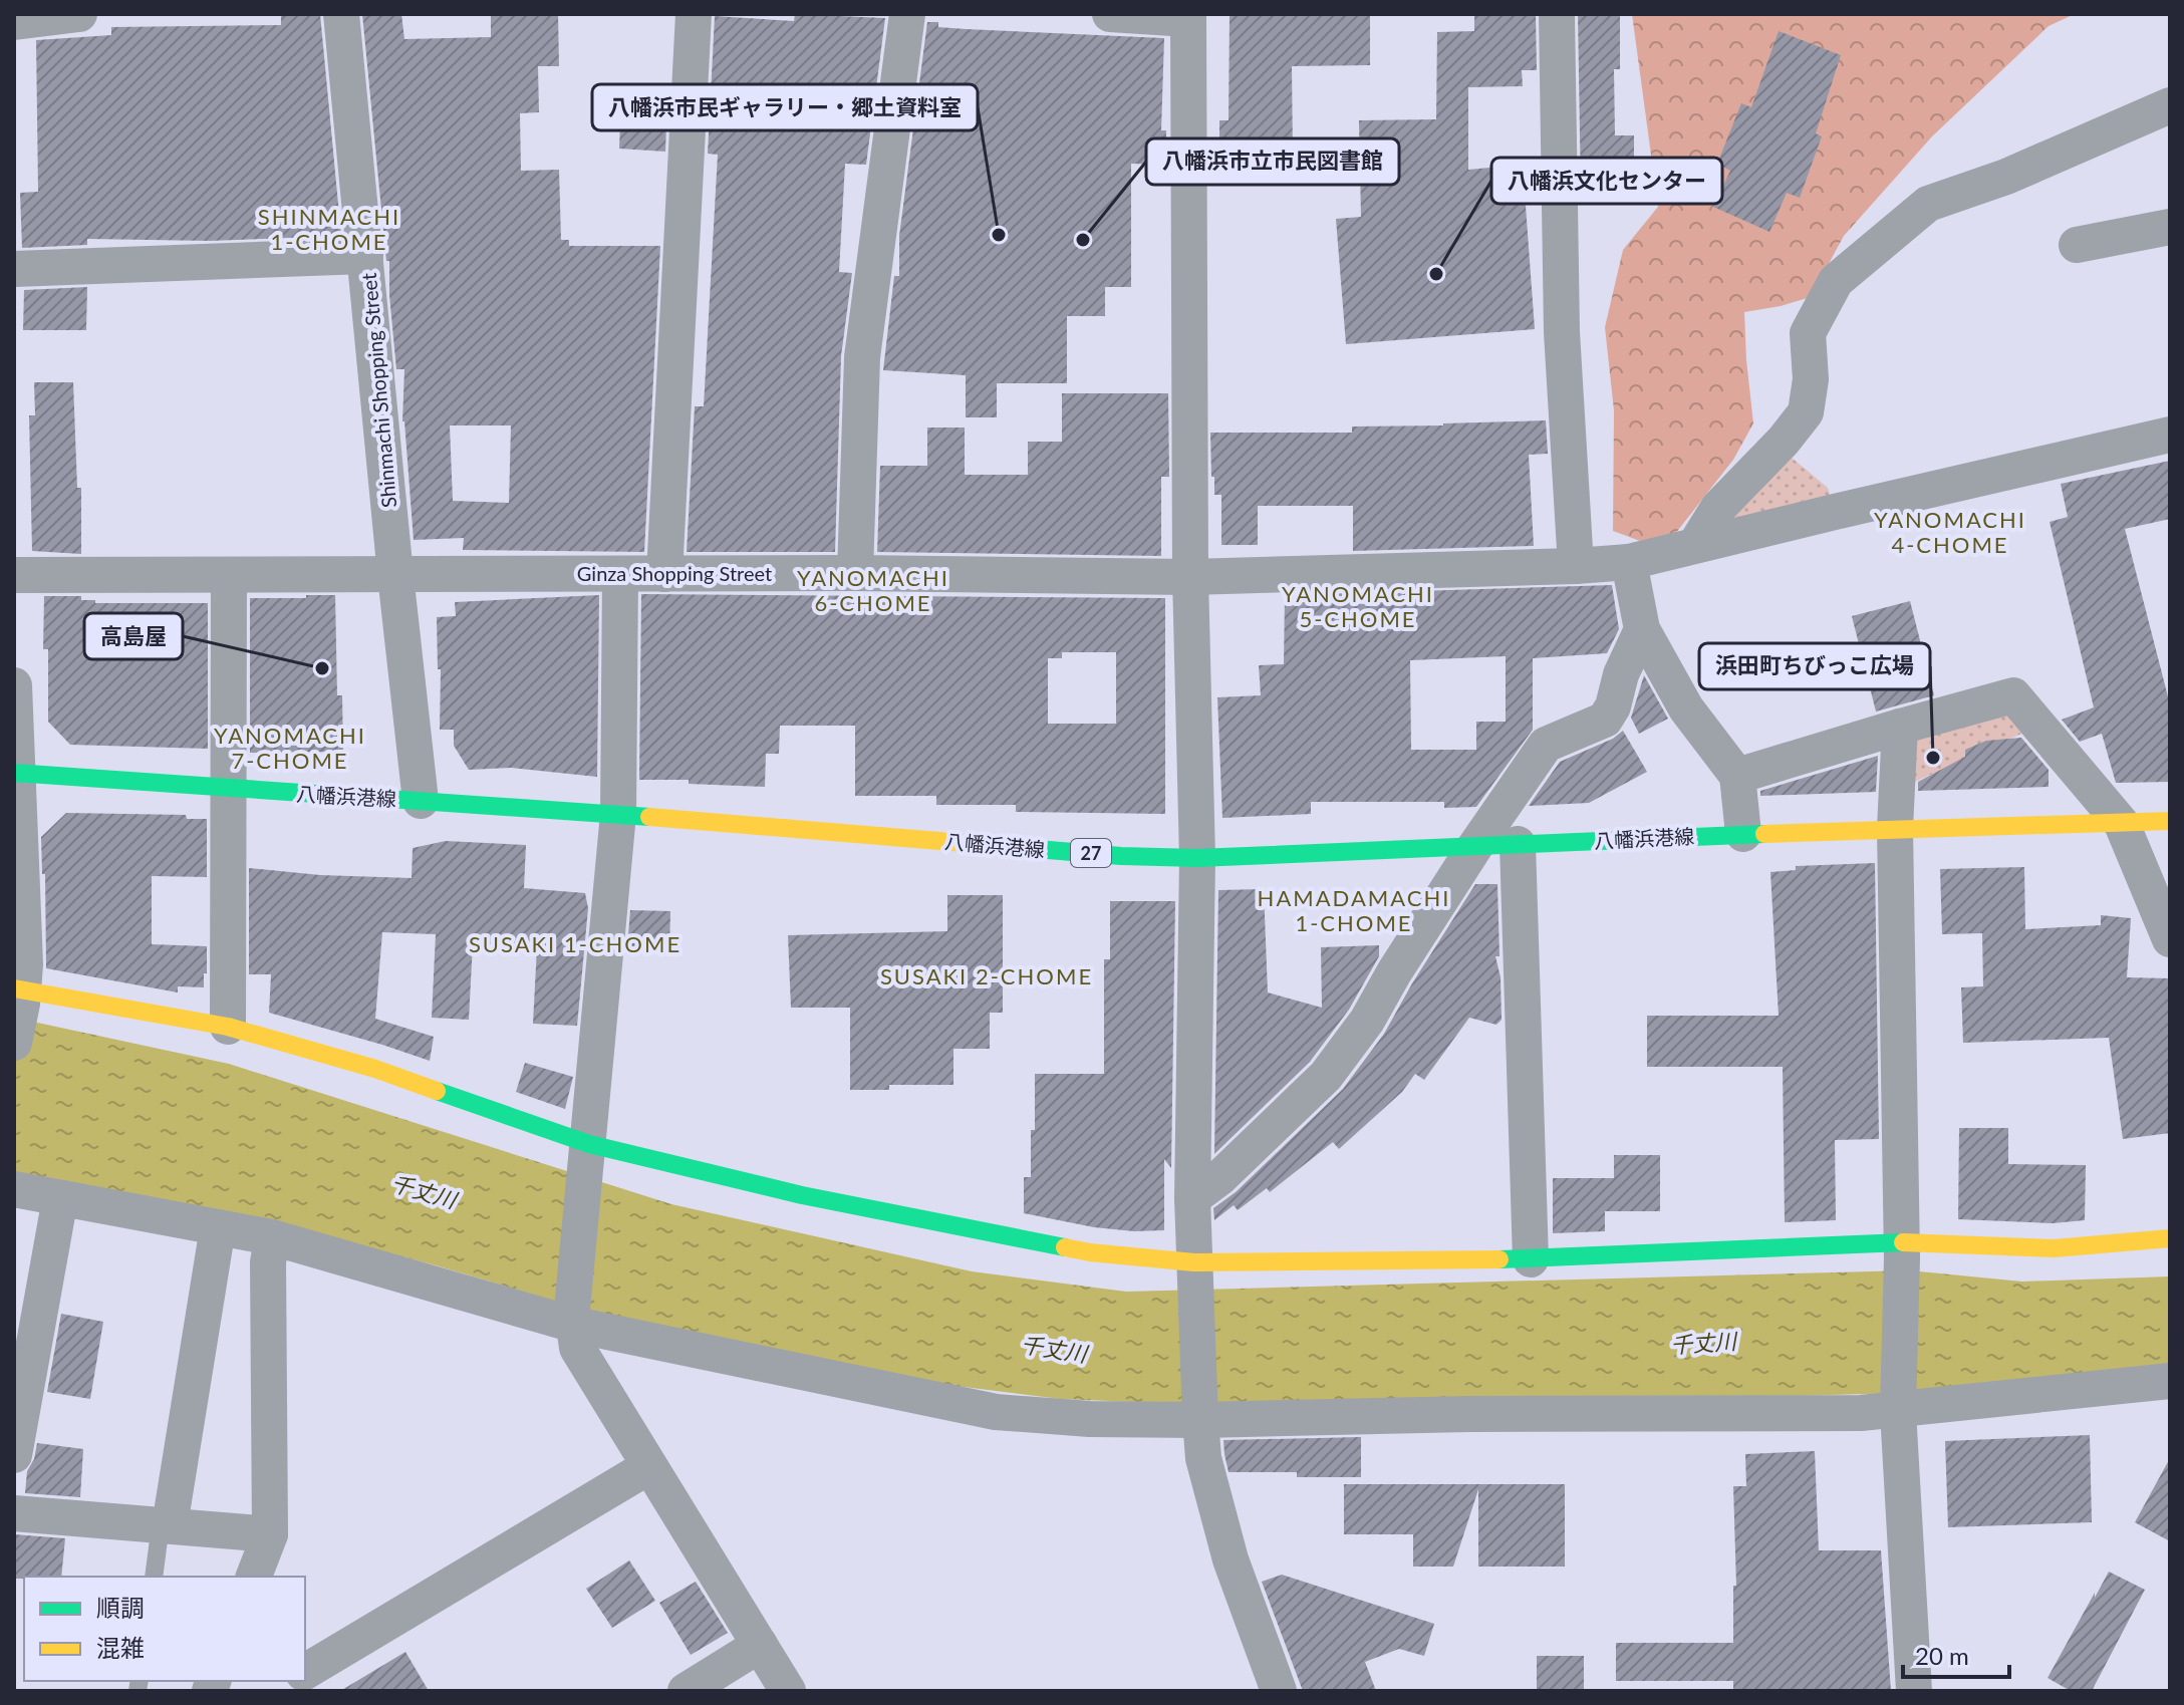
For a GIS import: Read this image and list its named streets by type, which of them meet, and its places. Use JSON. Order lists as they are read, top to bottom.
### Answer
{
  "streets": {
    "street": [
      "Shinmachi Shopping Street",
      "Ginza Shopping Street",
      "八幡浜港線",
      "27"
    ]
  },
  "crossings": [
    ["Shinmachi Shopping Street", "Ginza Shopping Street"],
    ["Shinmachi Shopping Street", "八幡浜港線"]
  ],
  "districts": [
    "SHINMACHI 1-CHOME",
    "YANOMACHI 4-CHOME",
    "YANOMACHI 6-CHOME",
    "YANOMACHI 5-CHOME",
    "YANOMACHI 7-CHOME",
    "HAMADAMACHI 1-CHOME",
    "SUSAKI 1-CHOME",
    "SUSAKI 2-CHOME"
  ],
  "water": ["千丈川"],
  "places": [
    "八幡浜市民ギャラリー・郷土資料室",
    "八幡浜市立市民図書館",
    "八幡浜文化センター",
    "高島屋",
    "浜田町ちびっこ広場"
  ],
  "legend": ["順調", "混雑"],
  "scale_bar": "20 m"
}
